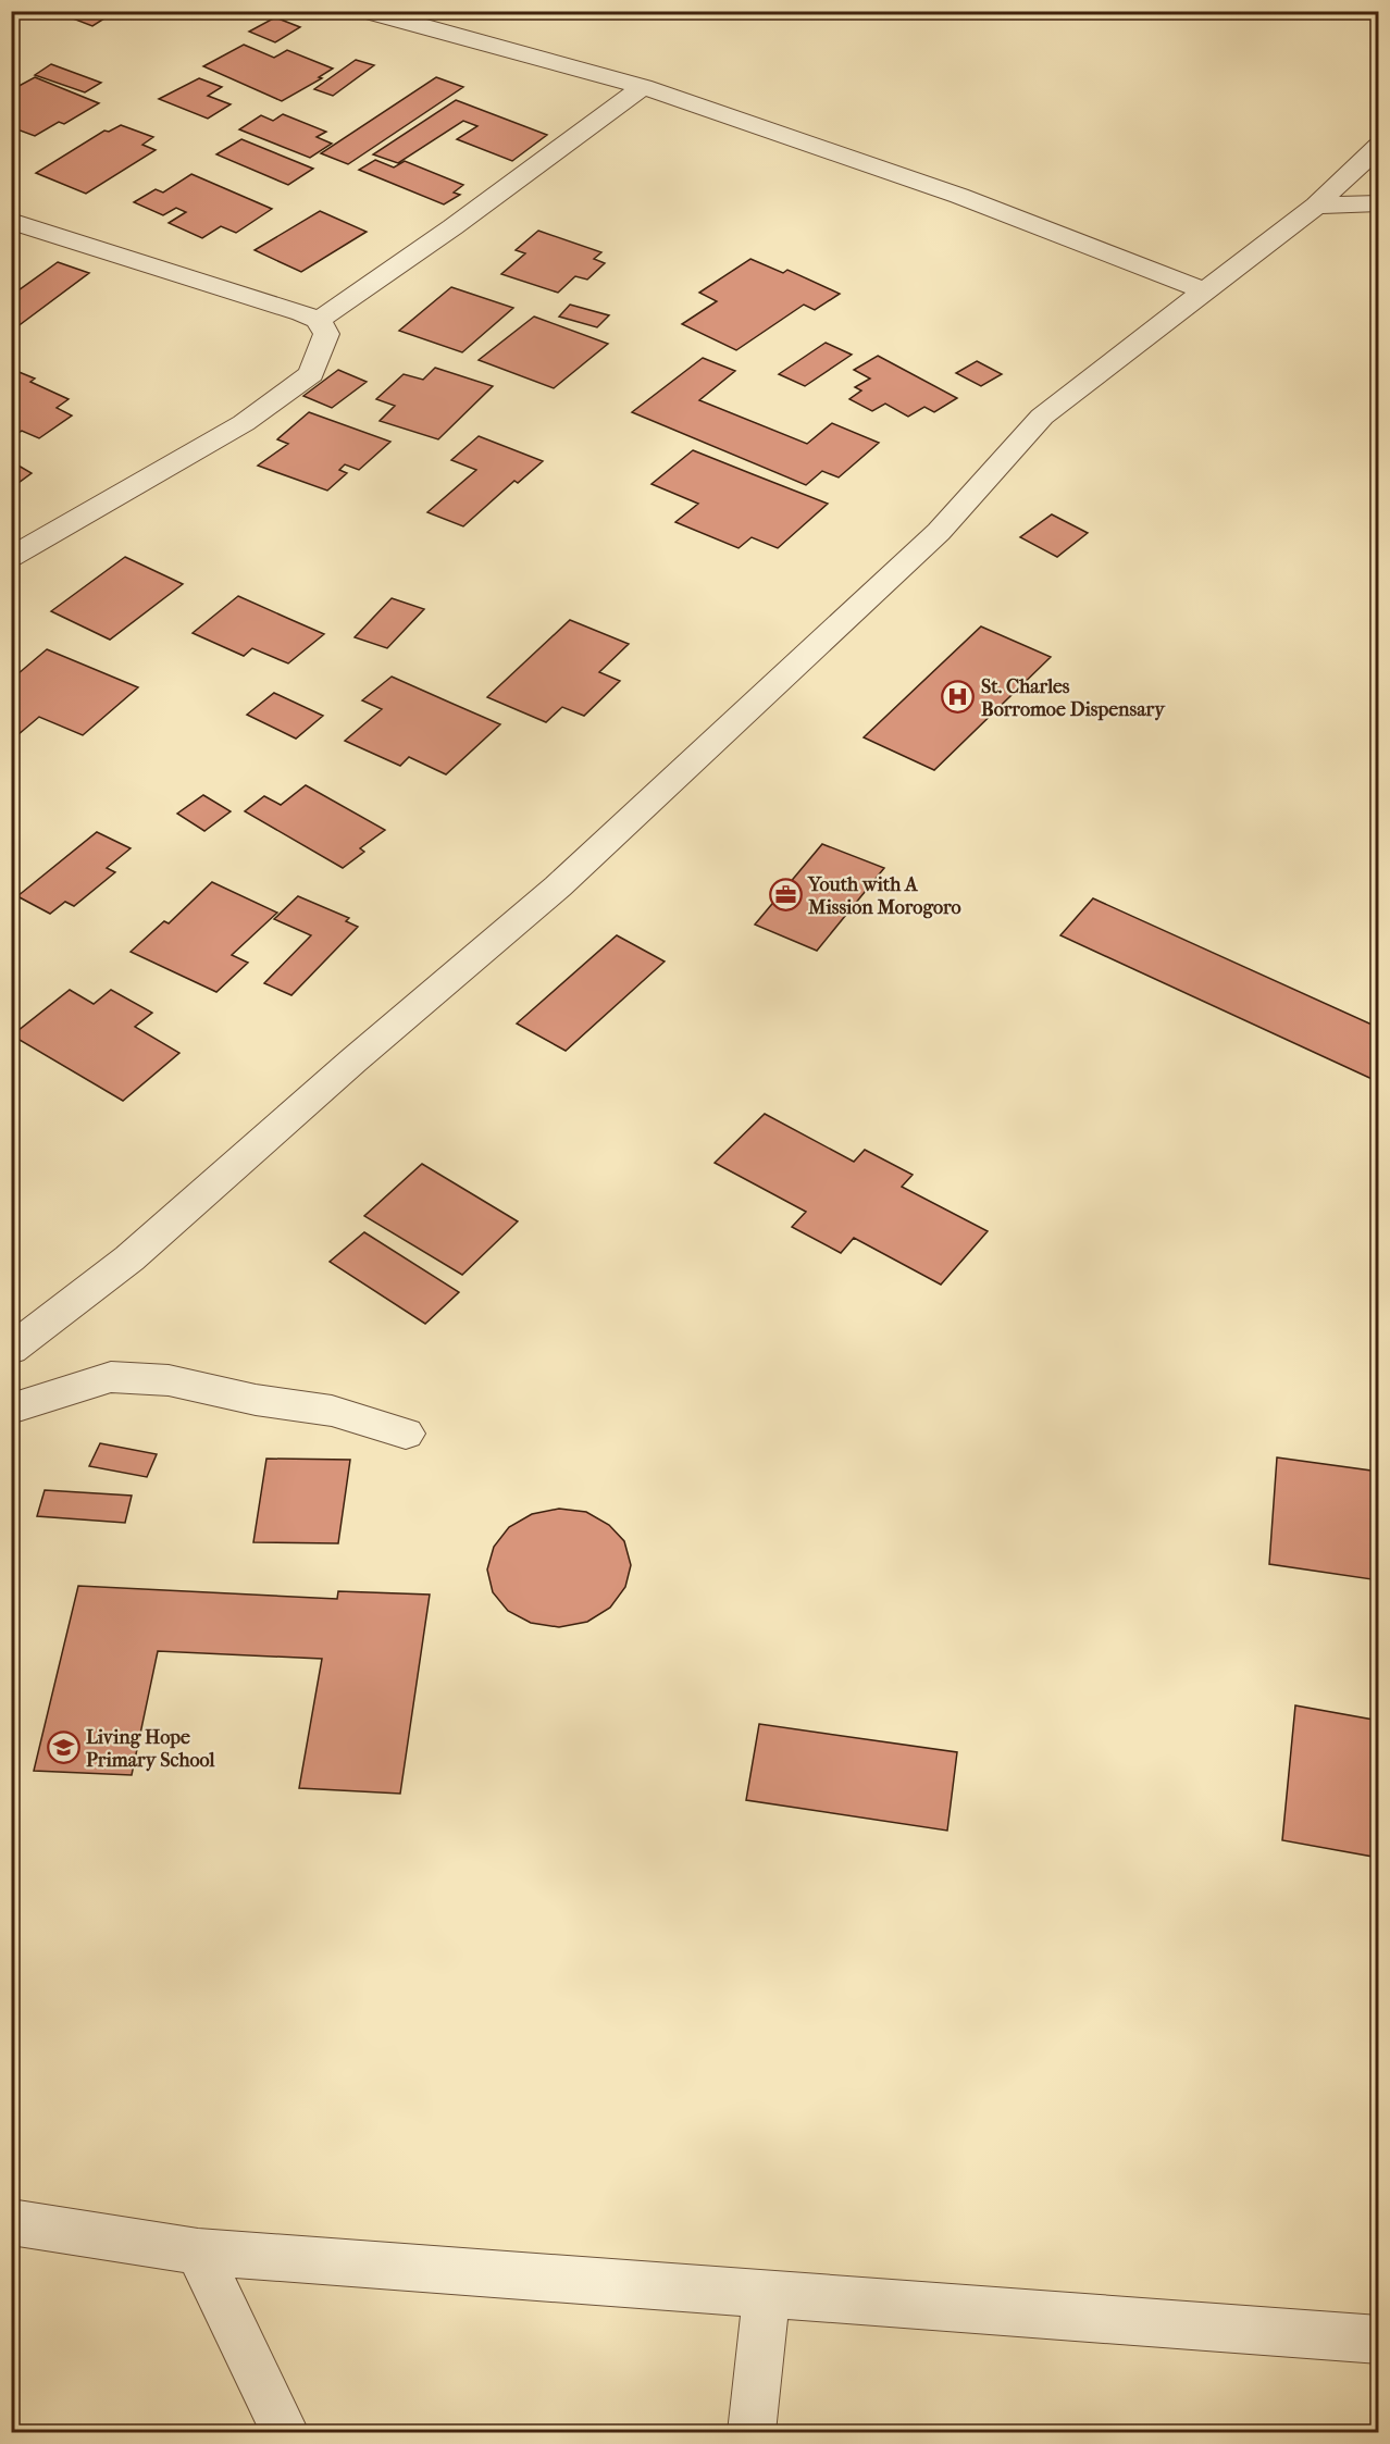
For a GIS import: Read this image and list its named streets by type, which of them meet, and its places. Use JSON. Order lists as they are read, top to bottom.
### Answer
{
  "places": {
    "hospital": ["St. Charles Borromoe Dispensary"],
    "office": ["Youth with A Mission Morogoro"],
    "school or university": ["Living Hope Primary School"]
  }
}
